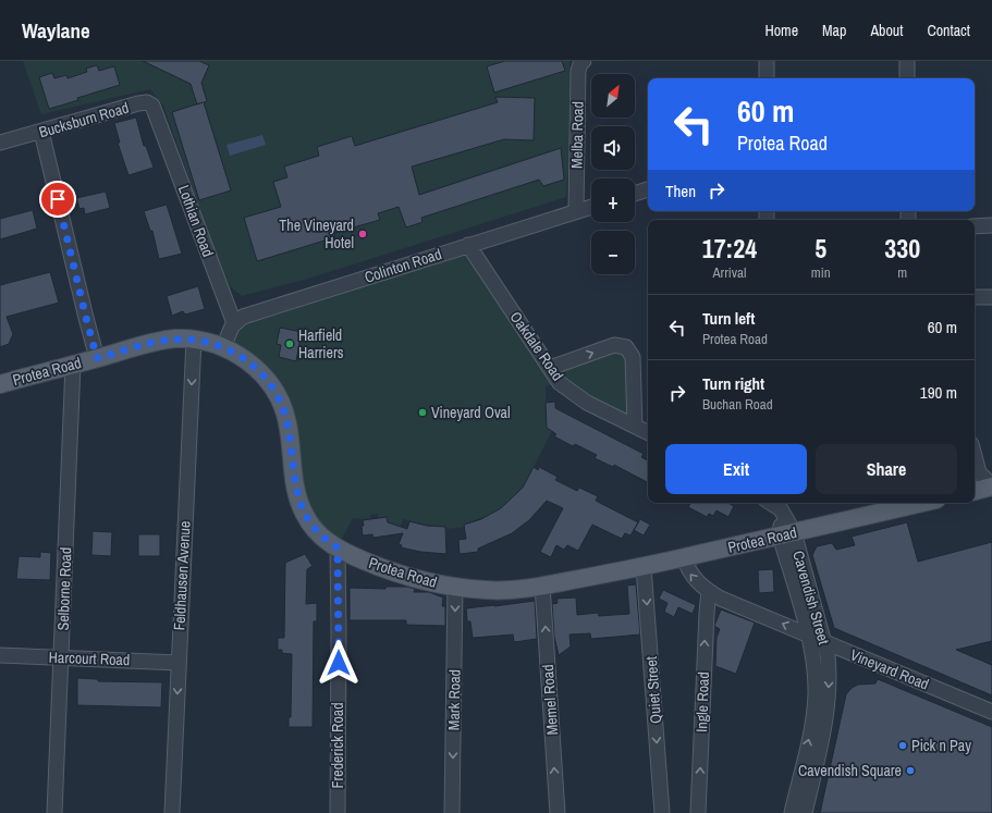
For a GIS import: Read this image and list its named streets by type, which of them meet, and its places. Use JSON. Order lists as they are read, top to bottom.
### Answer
{
  "streets": {
    "main road": ["Protea Road"],
    "street": [
      "Bucksburn Road",
      "Melba Road",
      "Lothian Road",
      "Colinton Road",
      "Oakdale Road",
      "Feldhausen Avenue",
      "Selborne Road",
      "Cavendish Street",
      "Harcourt Road",
      "Vineyard Road",
      "Quiet Street",
      "Mark Road",
      "Memel Road",
      "Ingle Road",
      "Frederick Road"
    ]
  },
  "crossings": [
    ["Bucksburn Road", "Lothian Road"],
    ["Melba Road", "Colinton Road"],
    ["Lothian Road", "Colinton Road"],
    ["Colinton Road", "Oakdale Road"],
    ["Protea Road", "Feldhausen Avenue"],
    ["Protea Road", "Selborne Road"],
    ["Protea Road", "Cavendish Street"],
    ["Protea Road", "Vineyard Road"],
    ["Protea Road", "Quiet Street"],
    ["Protea Road", "Mark Road"],
    ["Protea Road", "Memel Road"],
    ["Protea Road", "Frederick Road"],
    ["Feldhausen Avenue", "Harcourt Road"],
    ["Selborne Road", "Harcourt Road"],
    ["Cavendish Street", "Vineyard Road"],
    ["Vineyard Road", "Ingle Road"]
  ],
  "one_way": [
    "Feldhausen Avenue",
    "Vineyard Road",
    "Quiet Street",
    "Mark Road",
    "Memel Road",
    "Ingle Road"
  ],
  "places": [
    "The Vineyard Hotel",
    "Harfield Harriers",
    "Vineyard Oval",
    "Pick n Pay",
    "Cavendish Square"
  ],
  "north": "top right",
  "page": {
    "header": "Waylane",
    "nav": [
      "Home",
      "Map",
      "About",
      "Contact"
    ],
    "map_buttons": ["+", "−"],
    "turn": ["60 m", "Protea Road"],
    "then": "Then",
    "eta": [
      "17:24",
      "Arrival",
      "5",
      "min",
      "330",
      "m"
    ],
    "list": [
      {
        "name": "Turn left",
        "note": "Protea Road",
        "value": "60 m"
      },
      {
        "name": "Turn right",
        "note": "Buchan Road",
        "value": "190 m"
      }
    ],
    "buttons": ["Exit", "Share"]
  }
}
